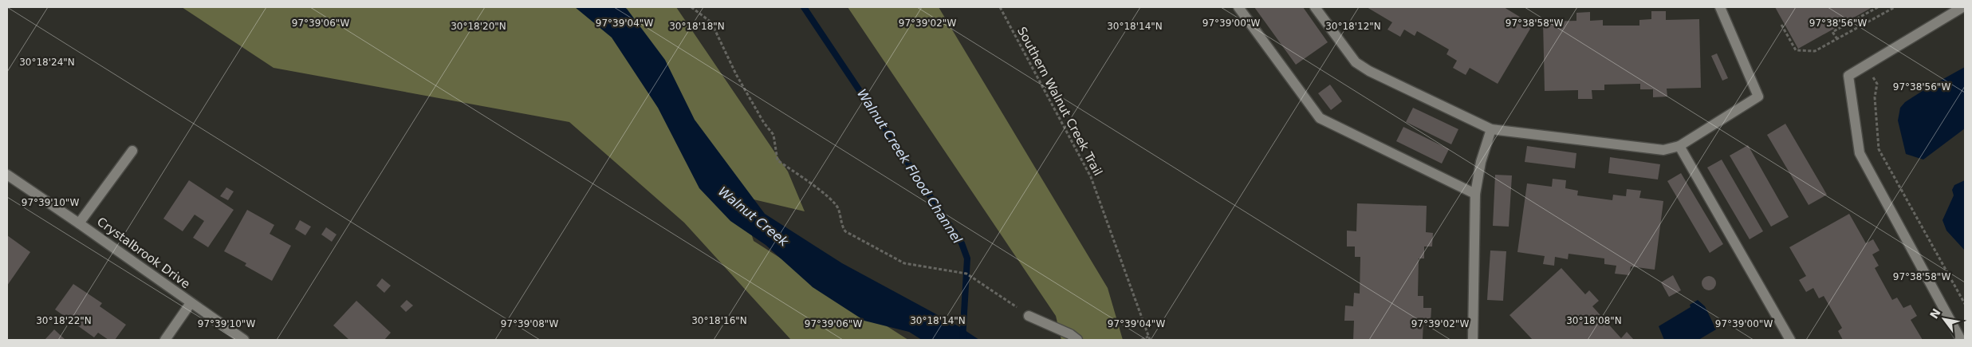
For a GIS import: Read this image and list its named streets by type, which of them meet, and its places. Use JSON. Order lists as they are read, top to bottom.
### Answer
{
  "streets": {
    "street": ["Crystalbrook Drive"],
    "path": ["Southern Walnut Creek Trail"]
  },
  "water": ["Walnut Creek Flood Channel", "Walnut Creek"],
  "north": "top left",
  "coordinates": [
    "97°39'06\"W",
    "97°39'04\"W",
    "97°39'02\"W",
    "97°39'00\"W",
    "97°38'58\"W",
    "97°38'56\"W",
    "30°18'20\"N",
    "30°18'18\"N",
    "30°18'14\"N",
    "30°18'12\"N",
    "30°18'24\"N",
    "97°39'10\"W",
    "30°18'22\"N",
    "30°18'16\"N",
    "30°18'08\"N",
    "97°39'08\"W"
  ]
}
